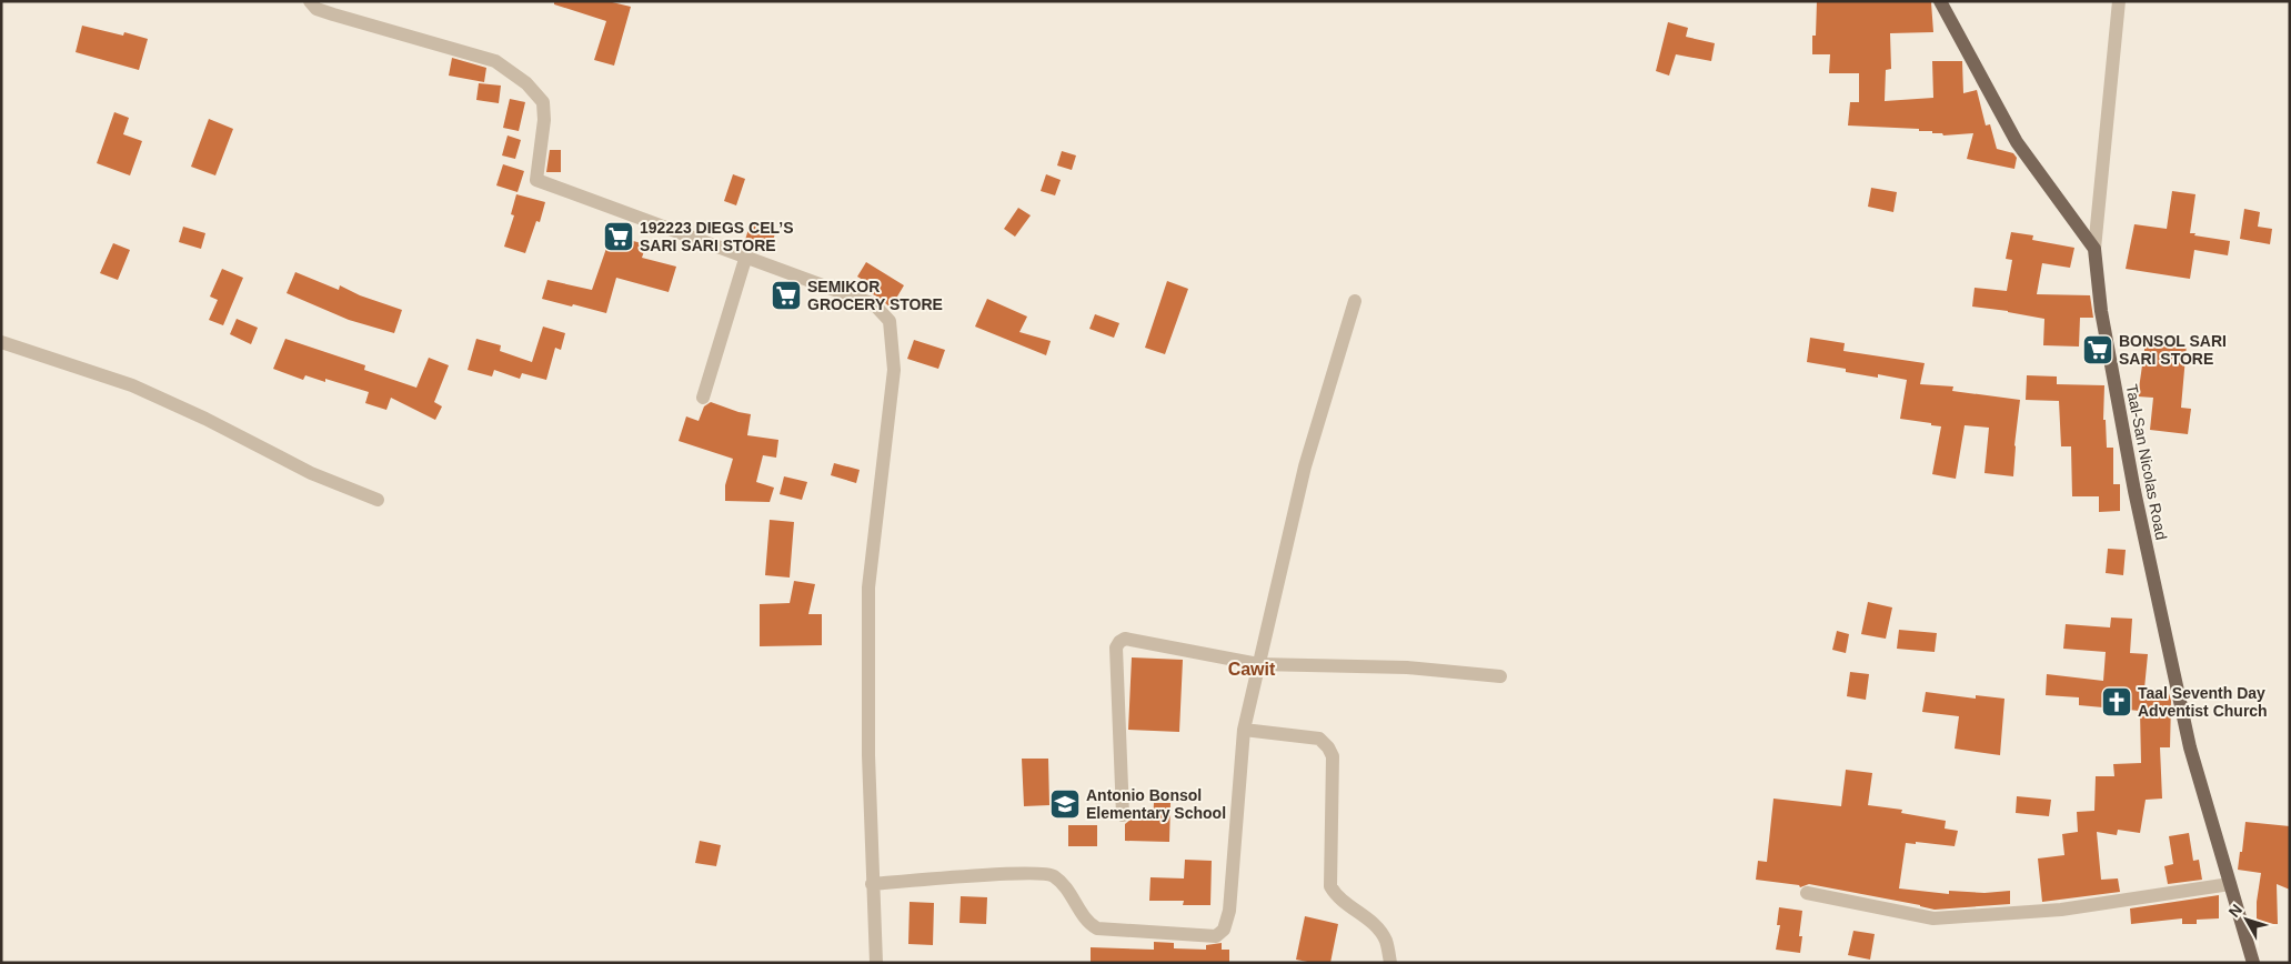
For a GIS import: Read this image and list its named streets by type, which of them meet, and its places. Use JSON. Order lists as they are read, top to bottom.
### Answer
{
  "streets": {
    "main road": ["Taal-San Nicolas Road"]
  },
  "districts": ["Cawit"],
  "places": {
    "supermarket": ["192223 DIEGS CEL’S SARI SARI STORE", "SEMIKOR GROCERY STORE", "BONSOL SARI SARI STORE"],
    "church": ["Taal Seventh Day Adventist Church"],
    "school or university": ["Antonio Bonsol Elementary School"]
  },
  "north": "top left"
}
